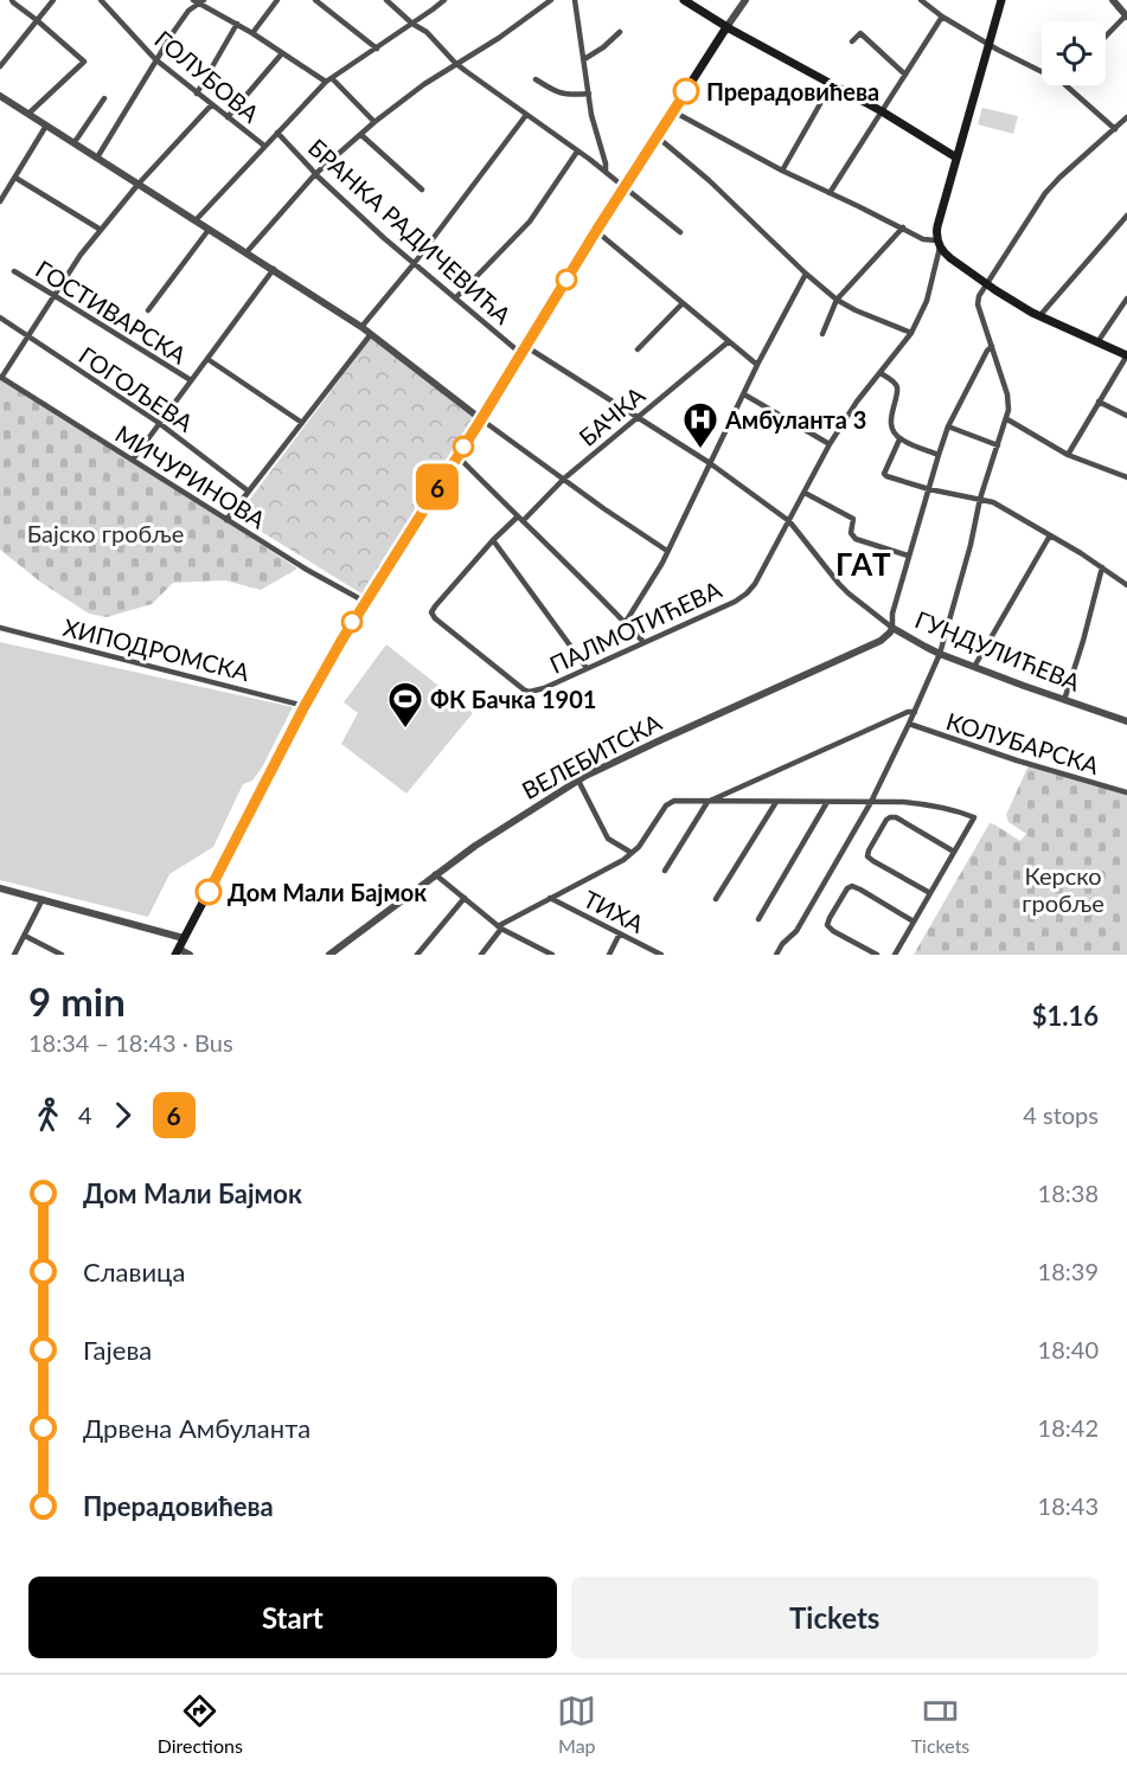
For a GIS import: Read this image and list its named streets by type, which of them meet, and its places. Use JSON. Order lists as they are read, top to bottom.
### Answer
{
  "streets": {
    "street": [
      "ГОЛУБОВА",
      "БРАНКА РАДИЧЕВИЋА",
      "ГОСТИВАРСКА",
      "ГОГОЉЕВА",
      "БАЧКА",
      "МИЧУРИНОВА",
      "ПАЛМОТИЋЕВА",
      "ХИПОДРОМСКА",
      "ГУНДУЛИЋЕВА",
      "КОЛУБАРСКА",
      "ВЕЛЕБИТСКА",
      "ТИХА"
    ]
  },
  "crossings": [
    ["БРАНКА РАДИЧЕВИЋА", "ГУНДУЛИЋЕВА"],
    ["БАЧКА", "ПАЛМОТИЋЕВА"],
    ["БАЧКА", "ГУНДУЛИЋЕВА"],
    ["ПАЛМОТИЋЕВА", "ГУНДУЛИЋЕВА"],
    ["ГУНДУЛИЋЕВА", "ВЕЛЕБИТСКА"]
  ],
  "districts": ["ГАТ"],
  "parks": ["Бајско гробље", "Керско гробље"],
  "places": {
    "other": ["Прерадовићева", "Дом Мали Бајмок"],
    "hospital": ["Амбуланта 3"],
    "sports": ["ФК Бачка 1901"]
  },
  "lines": ["bus line 6"],
  "page": {
    "on_map": "6",
    "heading": ["9 min", "18:34 – 18:43 · Bus", "$1.16"],
    "legs": ["4", "6", "4 stops"],
    "list": [
      {
        "name": "Дом Мали Бајмок",
        "value": "18:38"
      },
      {
        "name": "Славица",
        "value": "18:39"
      },
      {
        "name": "Гајева",
        "value": "18:40"
      },
      {
        "name": "Дрвена Амбуланта",
        "value": "18:42"
      },
      {
        "name": "Прерадовићева",
        "value": "18:43"
      }
    ],
    "buttons": ["Start", "Tickets"],
    "tabs": ["Directions", "Map", "Tickets"]
  }
}
